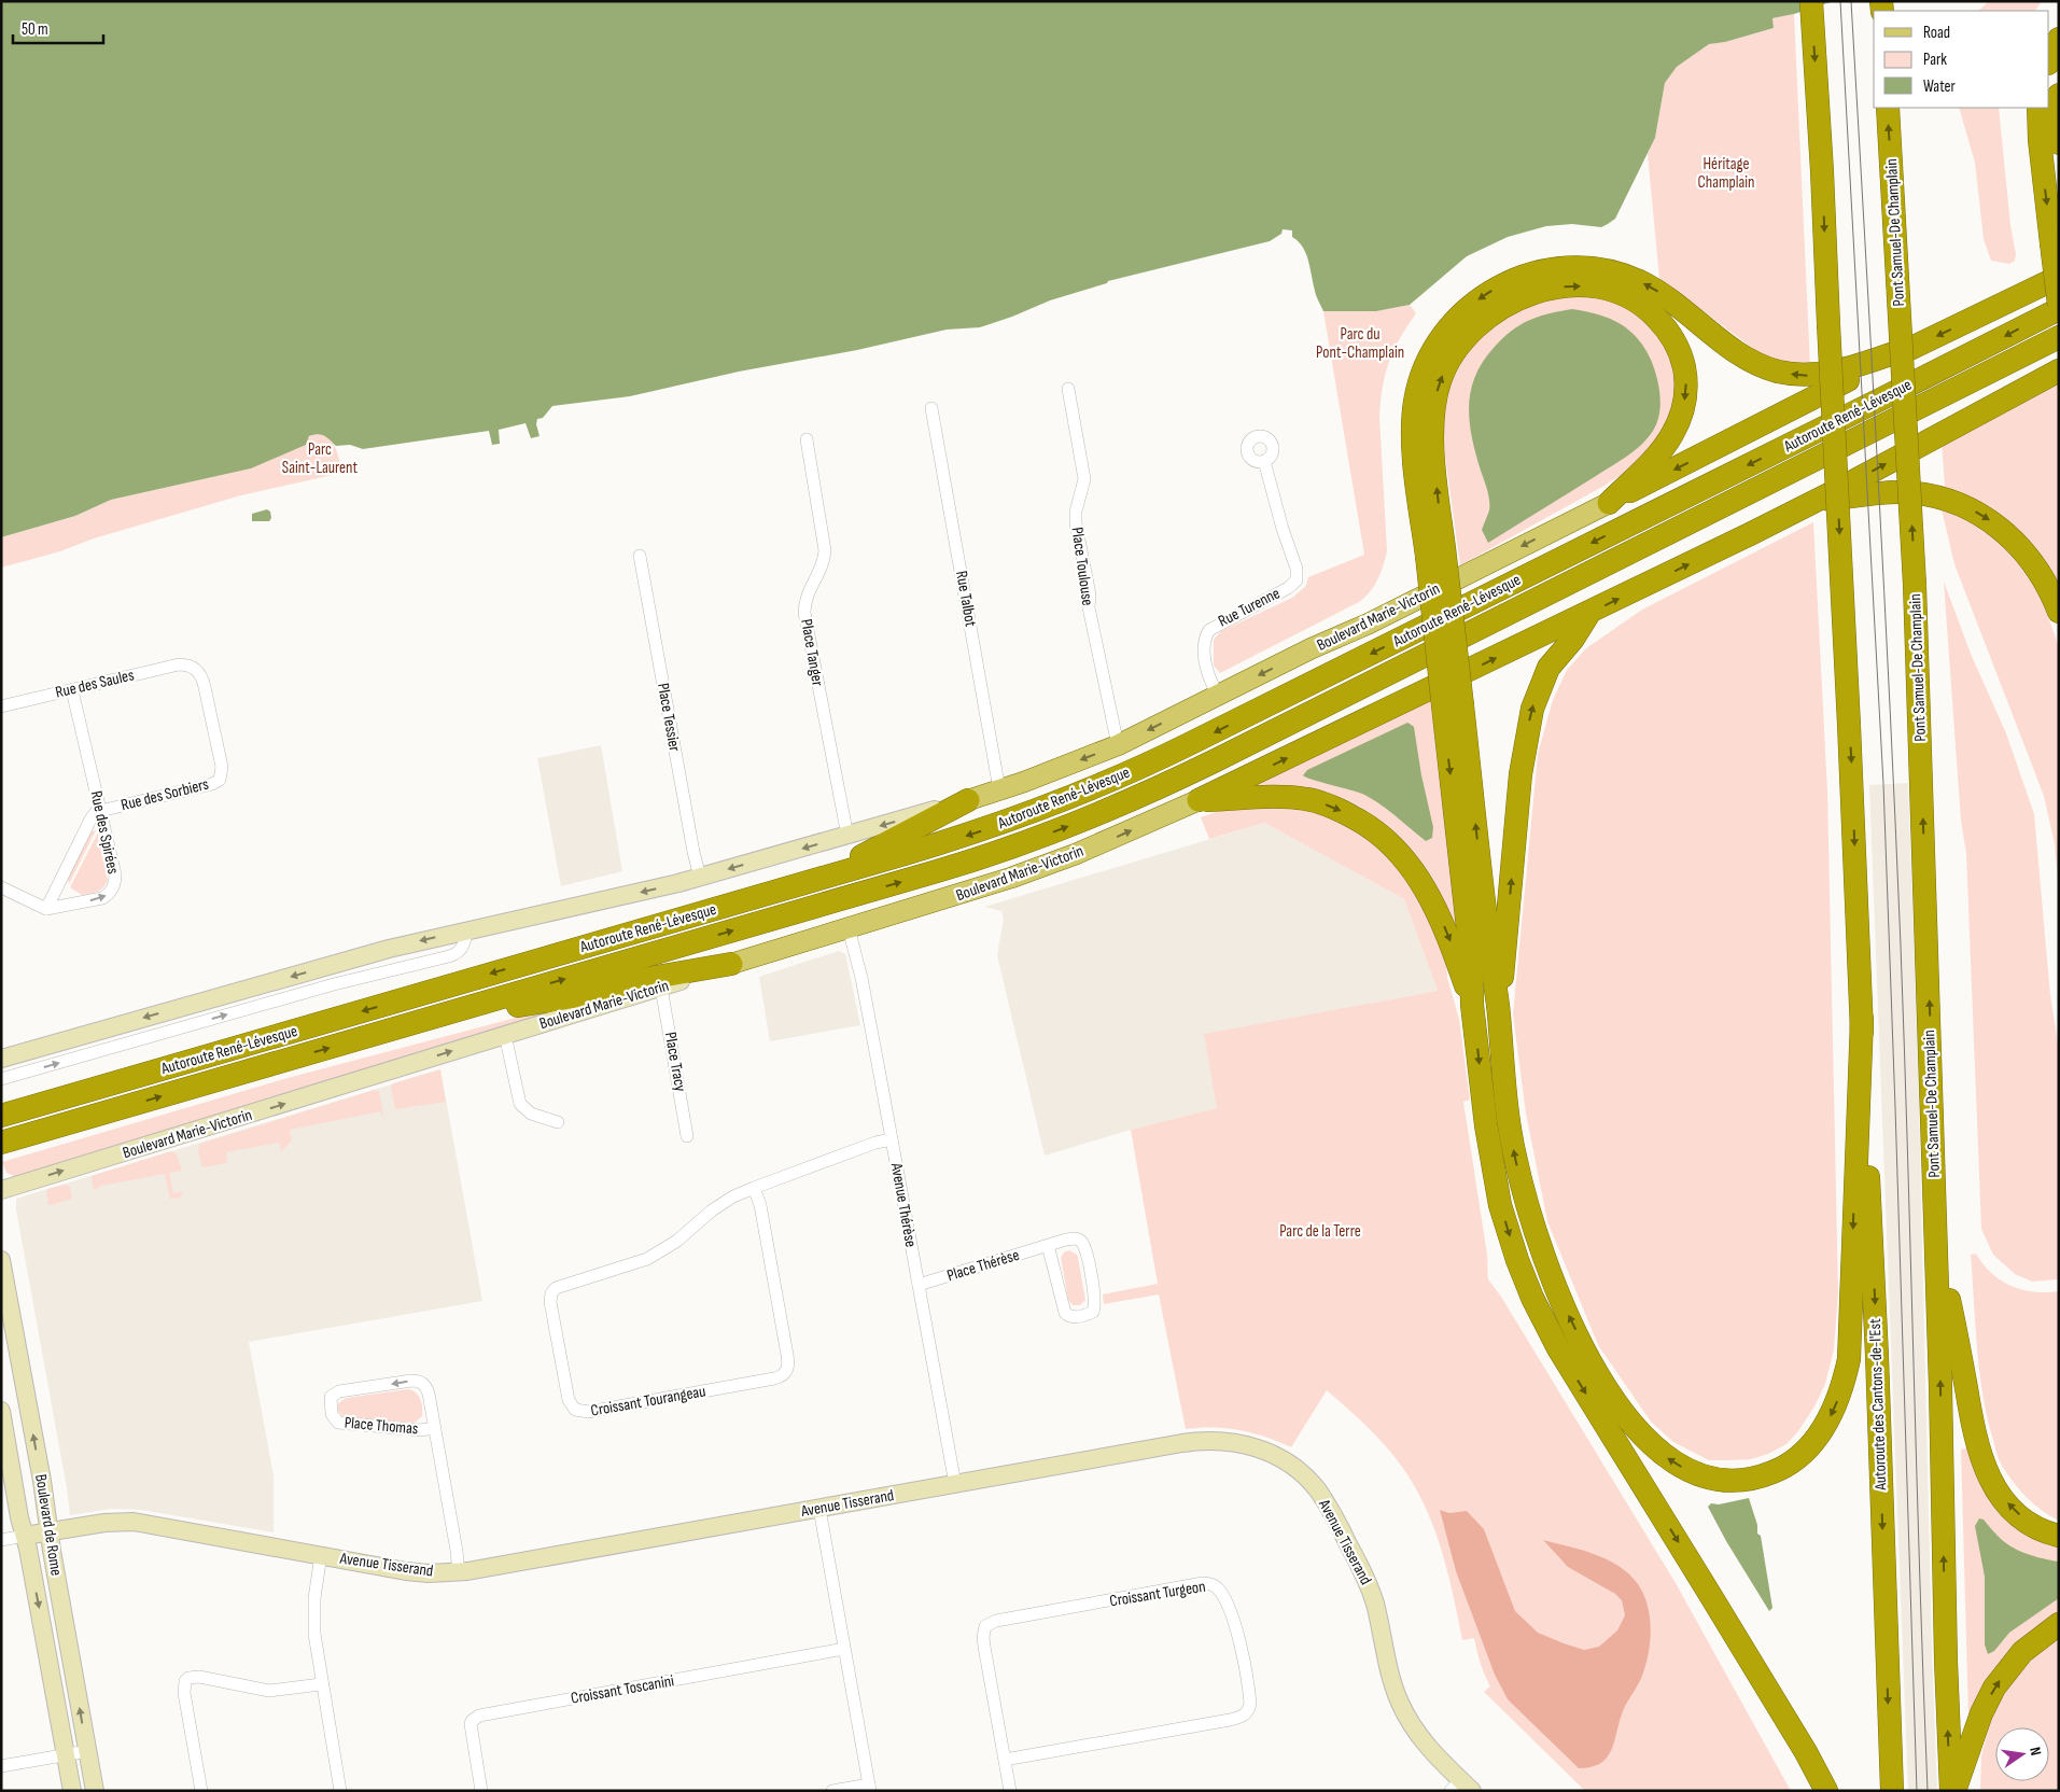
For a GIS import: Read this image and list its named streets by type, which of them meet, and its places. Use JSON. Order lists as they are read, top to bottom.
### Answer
{
  "streets": {
    "highway": ["Pont Samuel-De Champlain", "Autoroute René-Lévesque", "Autoroute des Cantons-de-l'Est"],
    "main road": ["Boulevard Marie-Victorin", "Avenue Tisserand", "Boulevard de Rome"],
    "street": [
      "Place Toulouse",
      "Rue Talbot",
      "Rue Turenne",
      "Place Tanger",
      "Rue des Saules",
      "Place Tessier",
      "Rue des Sorbiers",
      "Rue des Spirées",
      "Place Tracy",
      "Avenue Thérèse",
      "Place Thérèse",
      "Croissant Tourangeau",
      "Place Thomas",
      "Croissant Turgeon",
      "Croissant Toscanini"
    ]
  },
  "crossings": [
    ["Place Toulouse", "Boulevard Marie-Victorin"],
    ["Rue Talbot", "Boulevard Marie-Victorin"],
    ["Rue Turenne", "Boulevard Marie-Victorin"],
    ["Boulevard Marie-Victorin", "Place Tanger"],
    ["Boulevard Marie-Victorin", "Place Tessier"],
    ["Boulevard Marie-Victorin", "Place Tracy"],
    ["Boulevard Marie-Victorin", "Avenue Thérèse"],
    ["Rue des Saules", "Rue des Sorbiers"],
    ["Rue des Saules", "Rue des Spirées"],
    ["Rue des Sorbiers", "Rue des Spirées"],
    ["Avenue Thérèse", "Place Thérèse"],
    ["Avenue Thérèse", "Croissant Tourangeau"],
    ["Avenue Thérèse", "Avenue Tisserand"],
    ["Place Thomas", "Avenue Tisserand"],
    ["Avenue Tisserand", "Boulevard de Rome"]
  ],
  "parks": [
    "Héritage Champlain",
    "Parc du Pont-Champlain",
    "Parc Saint-Laurent",
    "Parc de la Terre"
  ],
  "legend": ["Road", "Park", "Water"],
  "scale_bar": "50 m",
  "north": "right"
}
